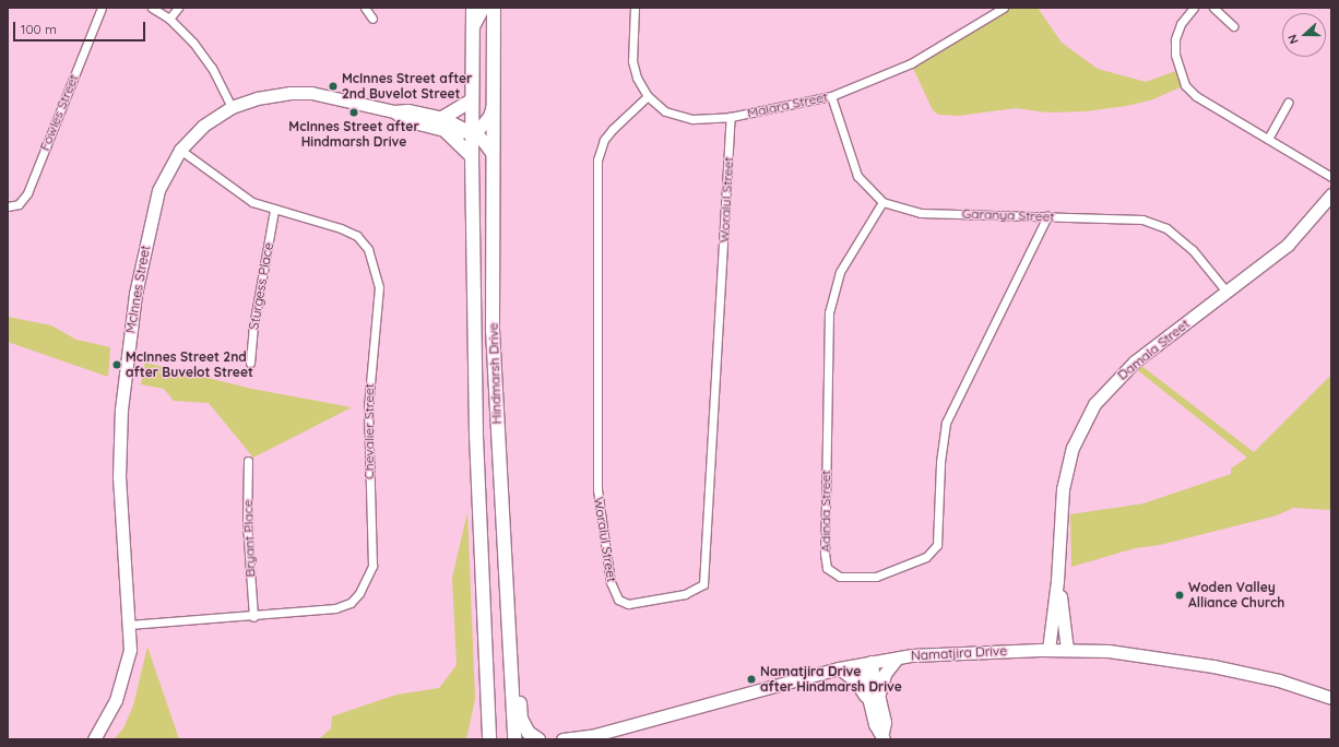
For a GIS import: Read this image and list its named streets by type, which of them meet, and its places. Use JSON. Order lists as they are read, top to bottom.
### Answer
{
  "streets": {
    "main road": ["Hindmarsh Drive"],
    "street": [
      "Malara Street",
      "Fowles Street",
      "Woralul Street",
      "Garanya Street",
      "Sturgess Place",
      "McInnes Street",
      "Damala Street",
      "Chevalier Street",
      "Adinda Street",
      "Bryant Place",
      "Namatjira Drive"
    ]
  },
  "crossings": [
    ["Malara Street", "Woralul Street"],
    ["Malara Street", "Garanya Street"],
    ["Garanya Street", "Damala Street"],
    ["Garanya Street", "Adinda Street"],
    ["Sturgess Place", "Chevalier Street"],
    ["McInnes Street", "Hindmarsh Drive"],
    ["McInnes Street", "Chevalier Street"],
    ["Damala Street", "Namatjira Drive"],
    ["Chevalier Street", "Bryant Place"]
  ],
  "places": [
    "McInnes Street after 2nd Buvelot Street",
    "McInnes Street after Hindmarsh Drive",
    "McInnes Street 2nd after Buvelot Street",
    "Woden Valley Alliance Church",
    "Namatjira Drive after Hindmarsh Drive"
  ],
  "scale_bar": "100 m",
  "north": "left"
}
